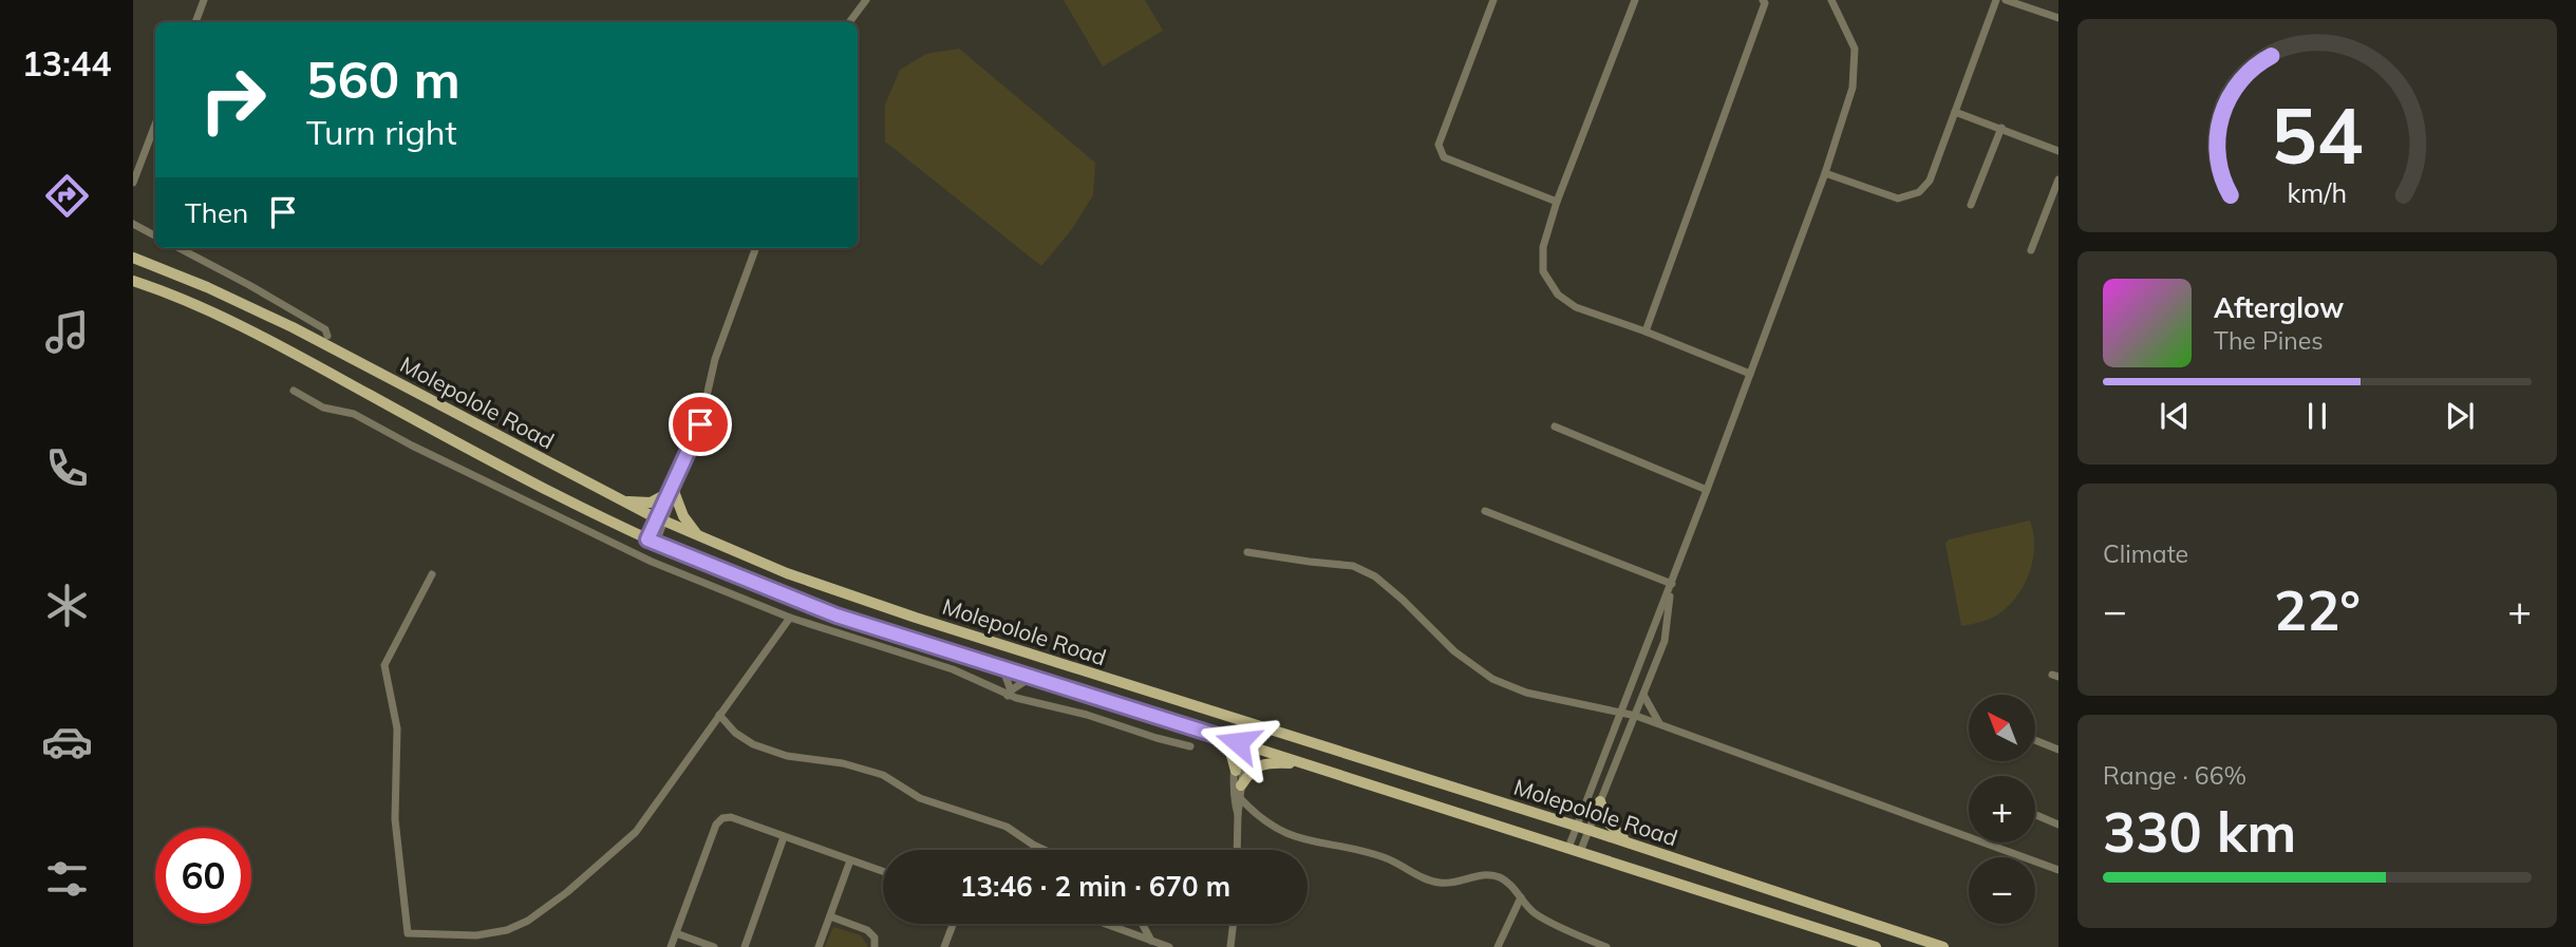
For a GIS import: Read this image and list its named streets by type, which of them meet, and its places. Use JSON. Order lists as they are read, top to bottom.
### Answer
{
  "streets": {
    "main road": ["Molepolole Road"]
  },
  "north": "top left",
  "page": {
    "tabs": "13:44",
    "turn": ["560 m", "Turn right"],
    "then": "Then",
    "song": ["Afterglow", "The Pines"],
    "tile": [
      "Climate",
      ["Range · 66%", "330 km"]
    ],
    "heat": ["−", "22°", "+"],
    "map_buttons": ["+", "−"],
    "limit": "60",
    "trip": "13:46 · 2 min · 670 m",
    "gauge": ["54", "km/h"]
  }
}
